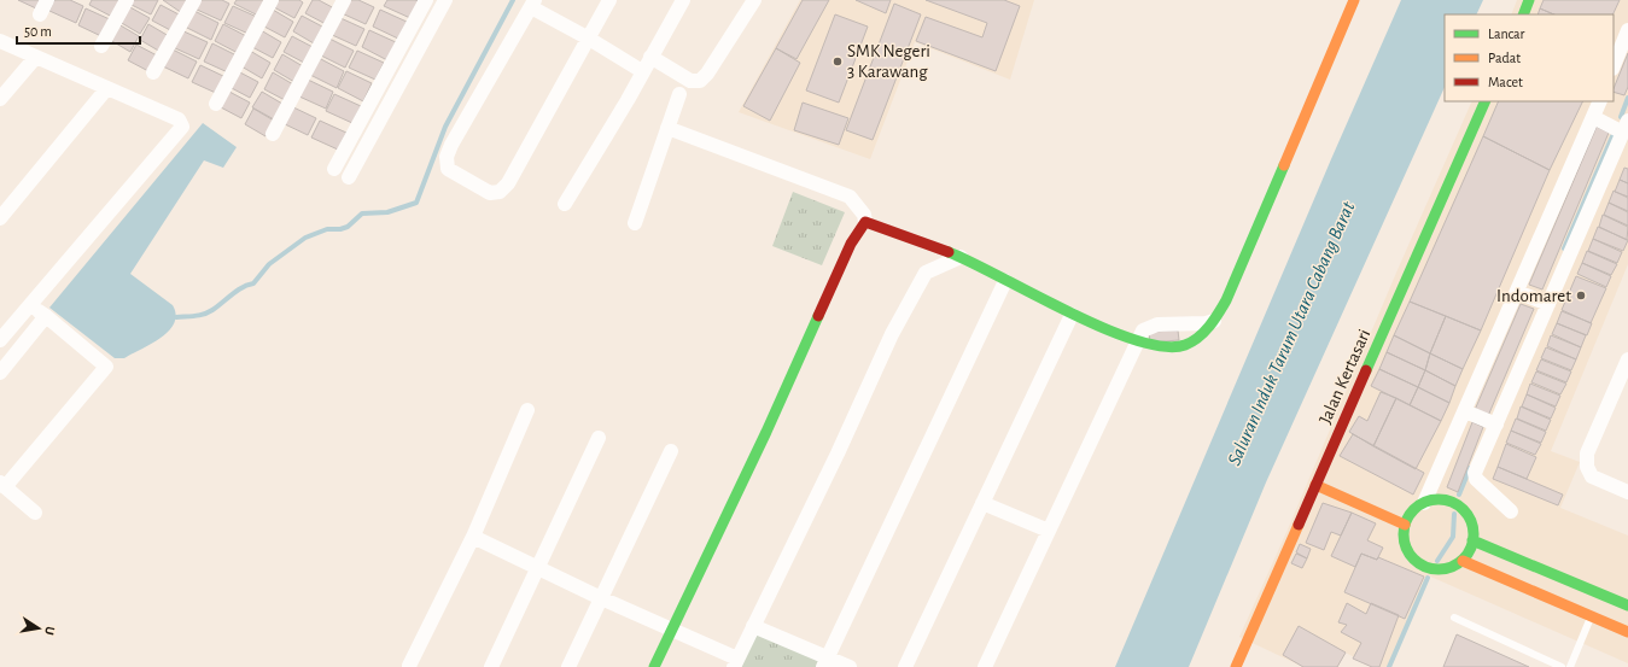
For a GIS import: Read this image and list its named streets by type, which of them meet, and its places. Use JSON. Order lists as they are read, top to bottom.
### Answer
{
  "streets": {
    "street": ["Jalan Kertasari"]
  },
  "water": ["Saluran Induk Tarum Utara Cabang Barat"],
  "places": ["SMK Negeri 3 Karawang", "Indomaret"],
  "legend": ["Lancar", "Padat", "Macet"],
  "scale_bar": "50 m",
  "north": "right"
}
